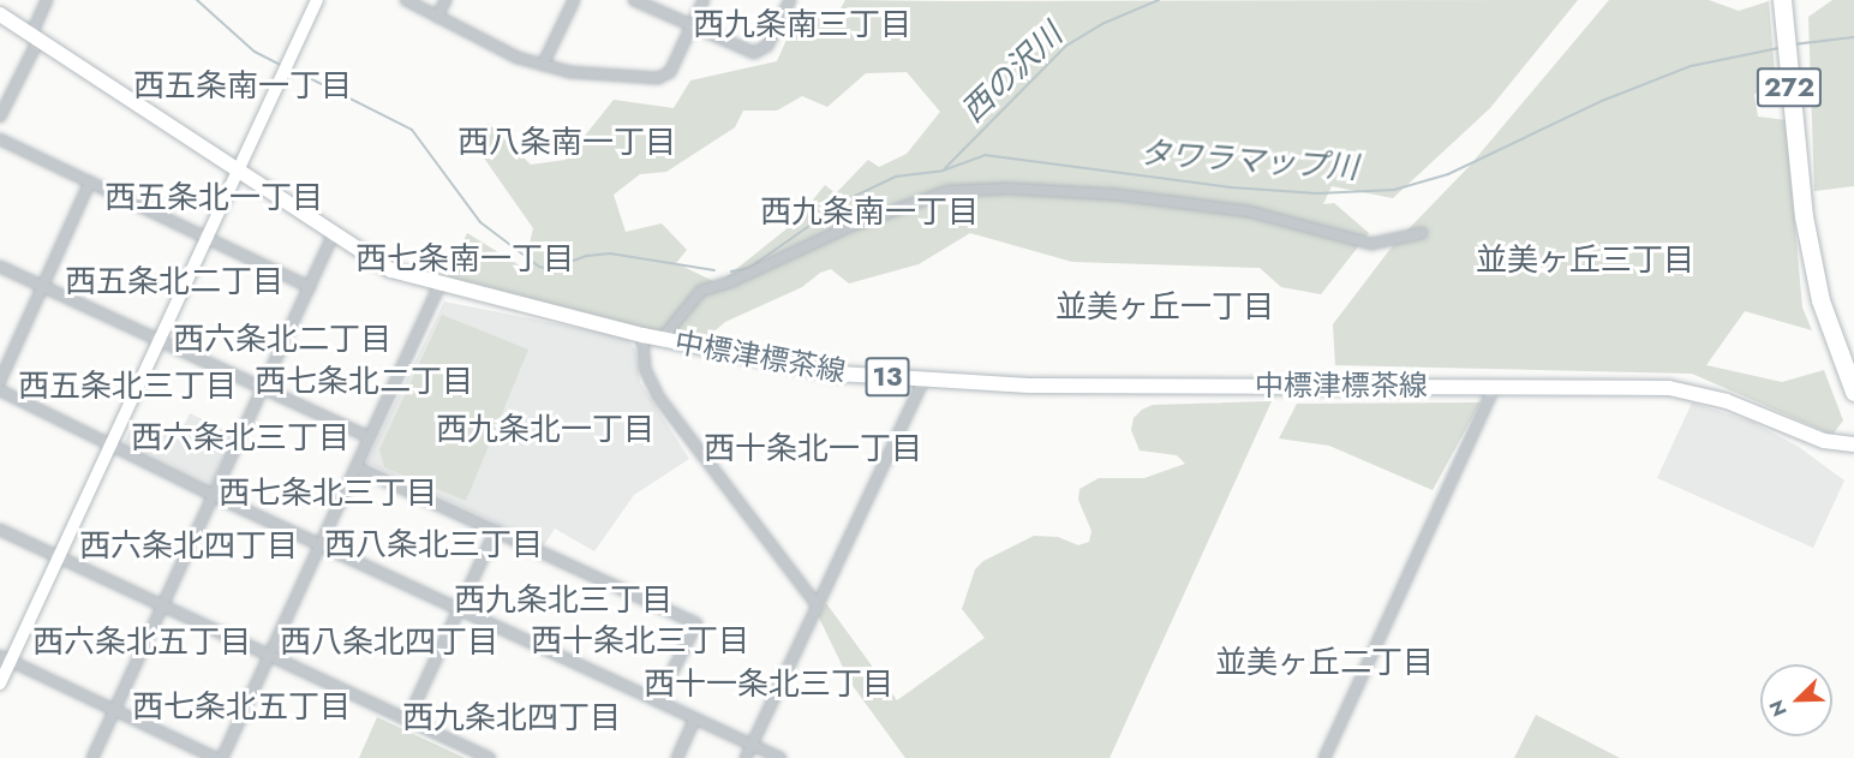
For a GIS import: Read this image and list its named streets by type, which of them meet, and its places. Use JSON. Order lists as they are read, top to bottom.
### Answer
{
  "streets": {
    "highway": ["272"],
    "main road": ["中標津標茶線", "13"]
  },
  "districts": [
    "西九条南三丁目",
    "西五条南一丁目",
    "西八条南一丁目",
    "西五条北一丁目",
    "西九条南一丁目",
    "西七条南一丁目",
    "並美ヶ丘三丁目",
    "西五条北二丁目",
    "並美ヶ丘一丁目",
    "西六条北二丁目",
    "西七条北二丁目",
    "西五条北三丁目",
    "西九条北一丁目",
    "西六条北三丁目",
    "西十条北一丁目",
    "西七条北三丁目",
    "西八条北三丁目",
    "西六条北四丁目",
    "西九条北三丁目",
    "西十条北三丁目",
    "西六条北五丁目",
    "西八条北四丁目",
    "並美ヶ丘二丁目",
    "西十一条北三丁目",
    "西七条北五丁目",
    "西九条北四丁目"
  ],
  "water": ["西の沢川", "タワラマップ川"],
  "north": "bottom left"
}
